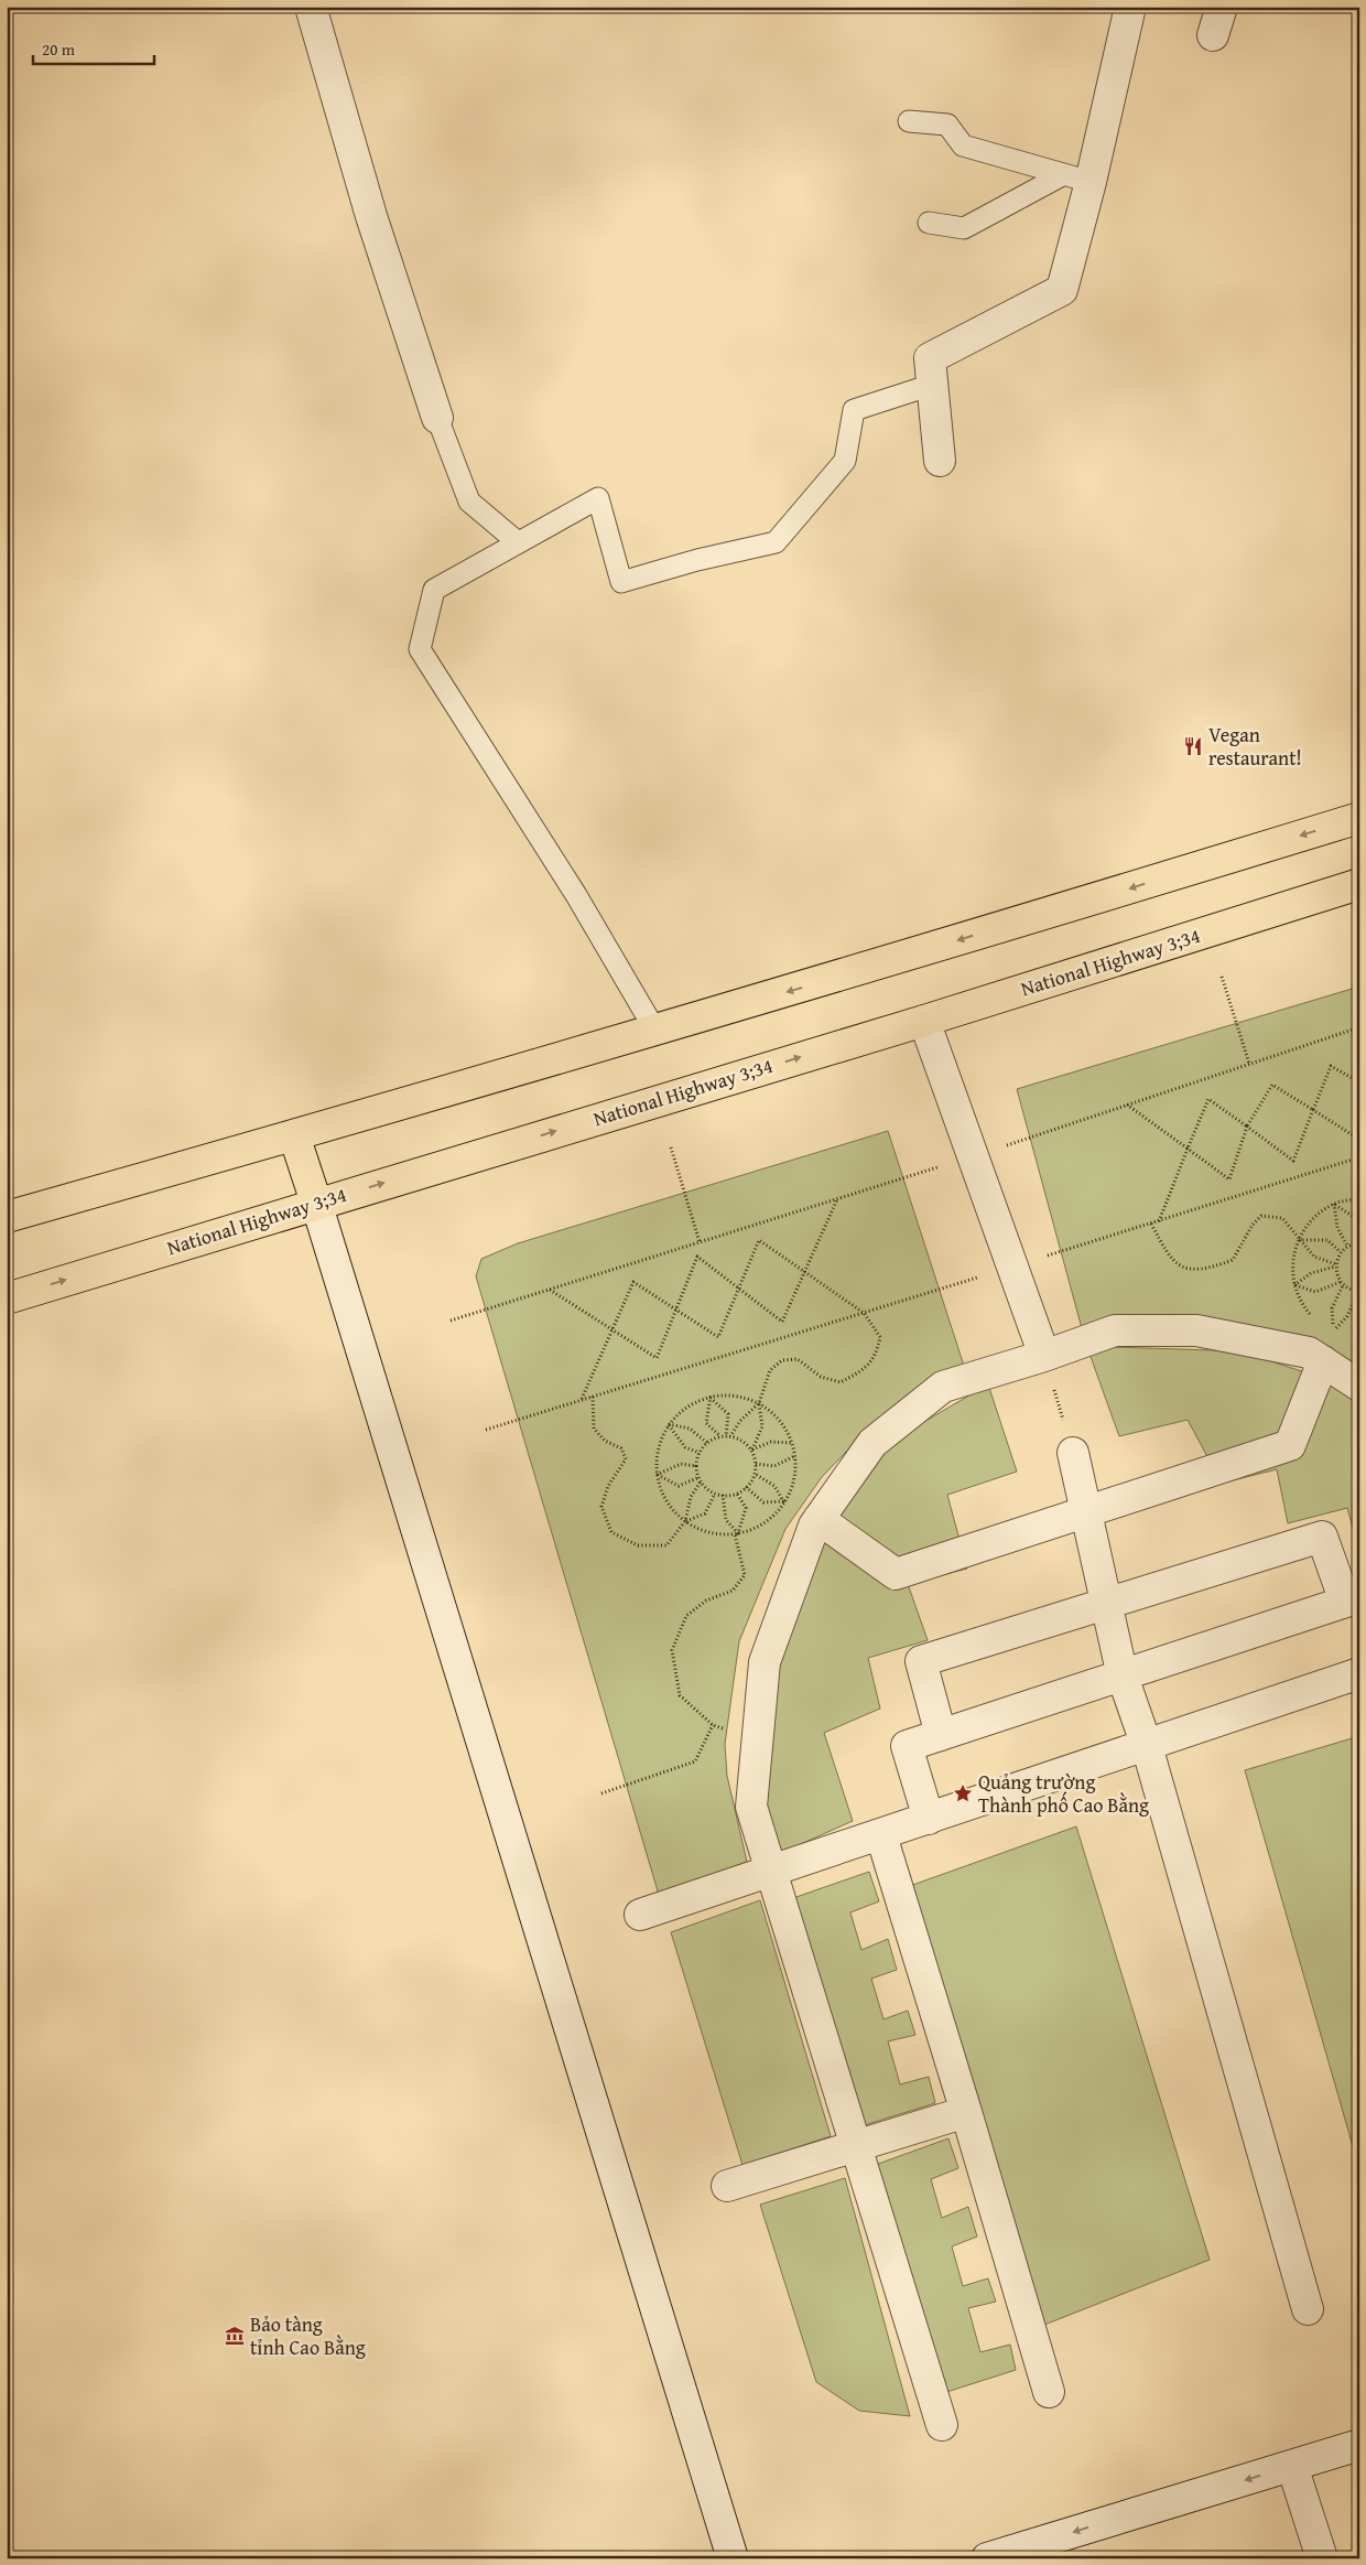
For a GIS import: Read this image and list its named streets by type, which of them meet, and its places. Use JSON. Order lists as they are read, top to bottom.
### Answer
{
  "streets": {
    "highway": ["National Highway 3;34"]
  },
  "places": {
    "restaurant": ["Vegan restaurant!"],
    "place": ["Quảng trường Thành phố Cao Bằng"],
    "museum": ["Bảo tàng tỉnh Cao Bằng"]
  },
  "scale_bar": "20 m"
}
